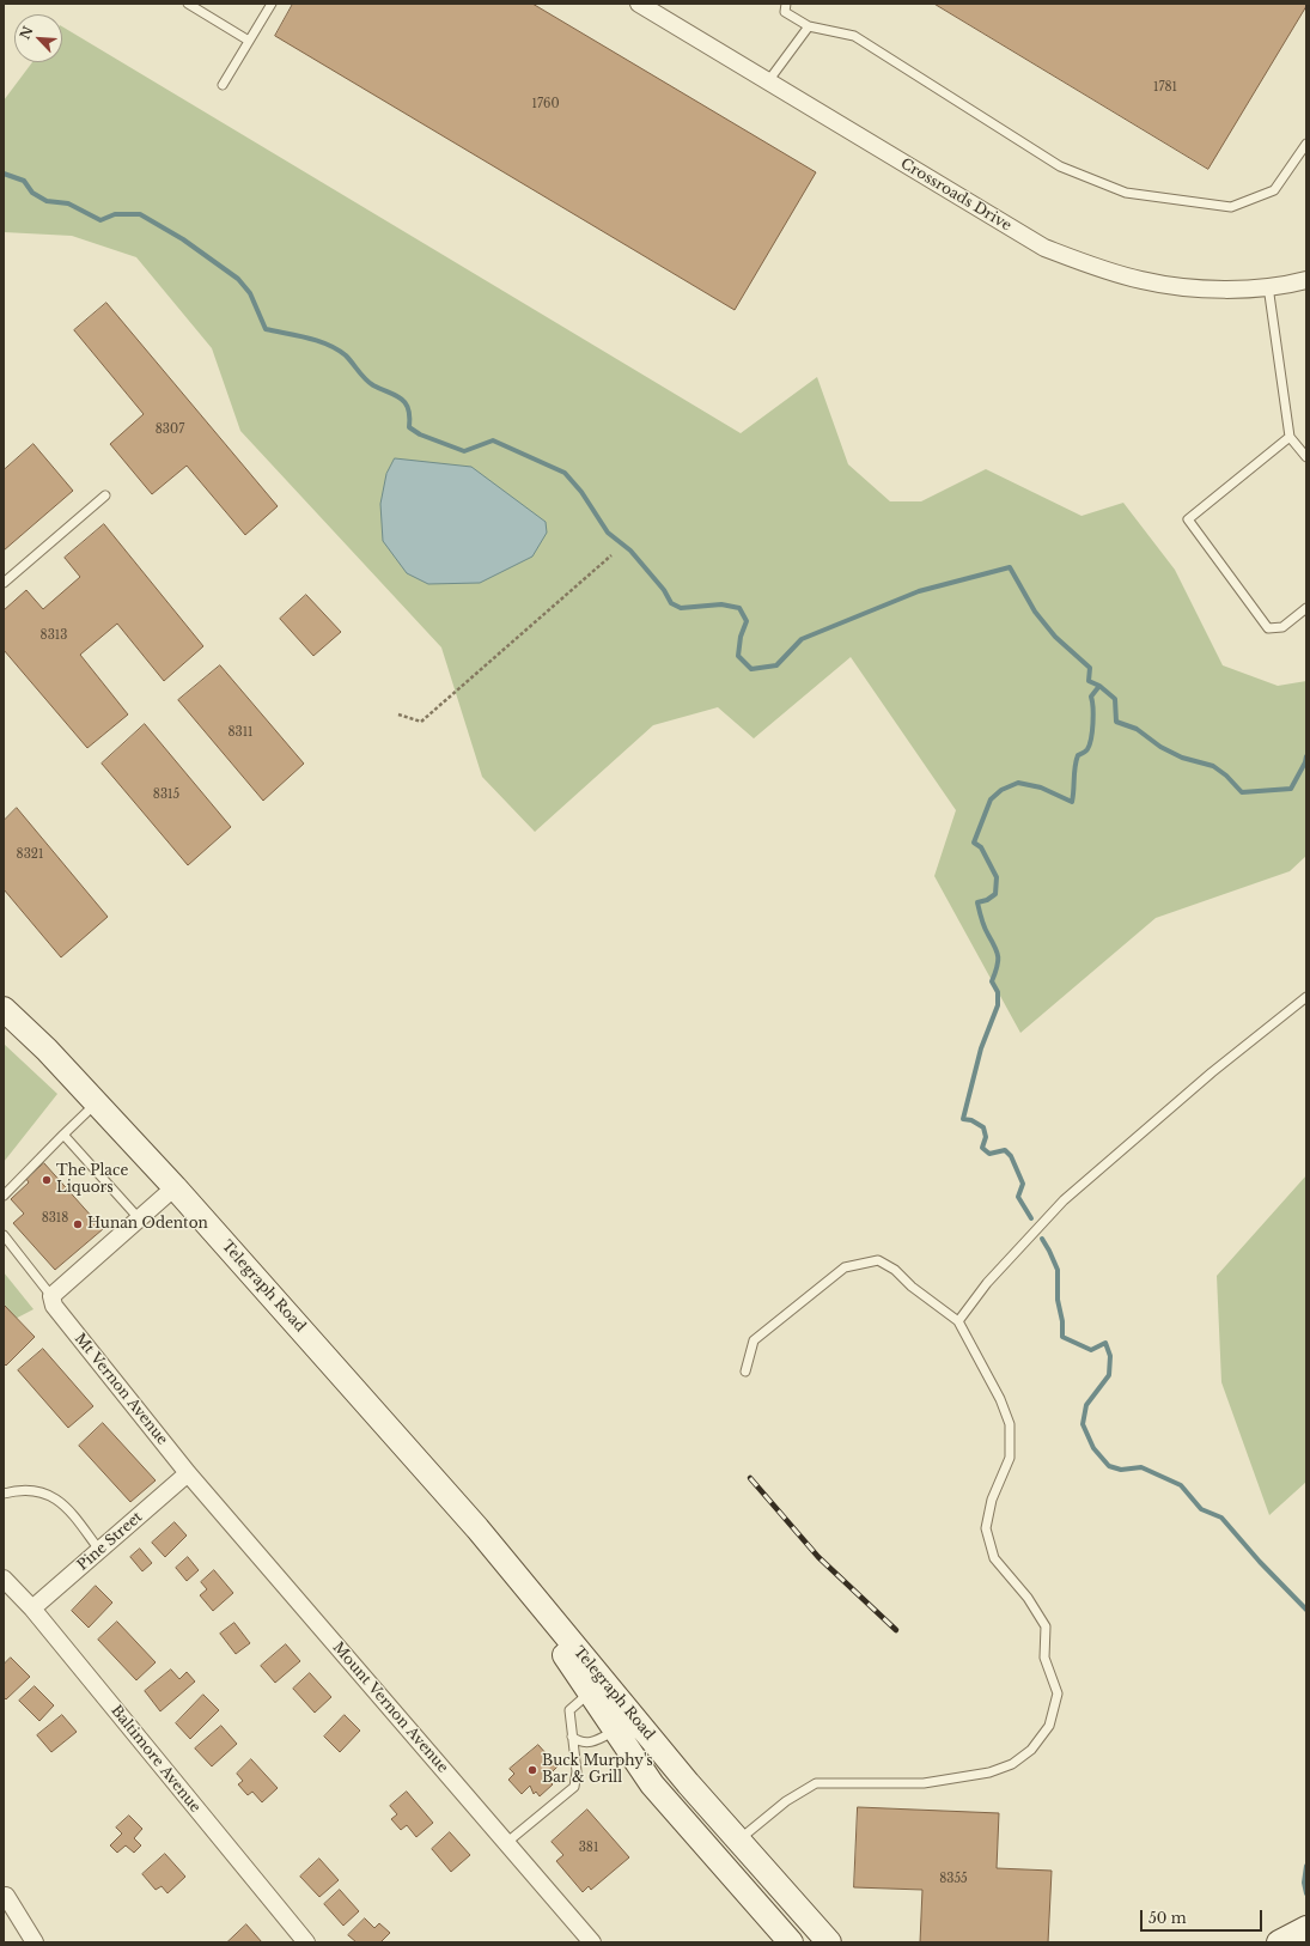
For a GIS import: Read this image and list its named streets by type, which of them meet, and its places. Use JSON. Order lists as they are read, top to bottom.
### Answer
{
  "streets": {
    "main road": ["Telegraph Road"],
    "street": [
      "Crossroads Drive",
      "Mt Vernon Avenue",
      "Pine Street",
      "Mount Vernon Avenue",
      "Baltimore Avenue"
    ]
  },
  "crossings": [
    ["Mt Vernon Avenue", "Pine Street"],
    ["Mt Vernon Avenue", "Mount Vernon Avenue"],
    ["Pine Street", "Mount Vernon Avenue"],
    ["Pine Street", "Baltimore Avenue"]
  ],
  "places": ["The Place Liquors", "Hunan Odenton", "Buck Murphy's Bar & Grill"],
  "house_numbers": [
    "1781",
    "1760",
    "8307",
    "8313",
    "8311",
    "8315",
    "8321",
    "8318",
    "381",
    "8355"
  ],
  "scale_bar": "50 m",
  "north": "top left"
}
